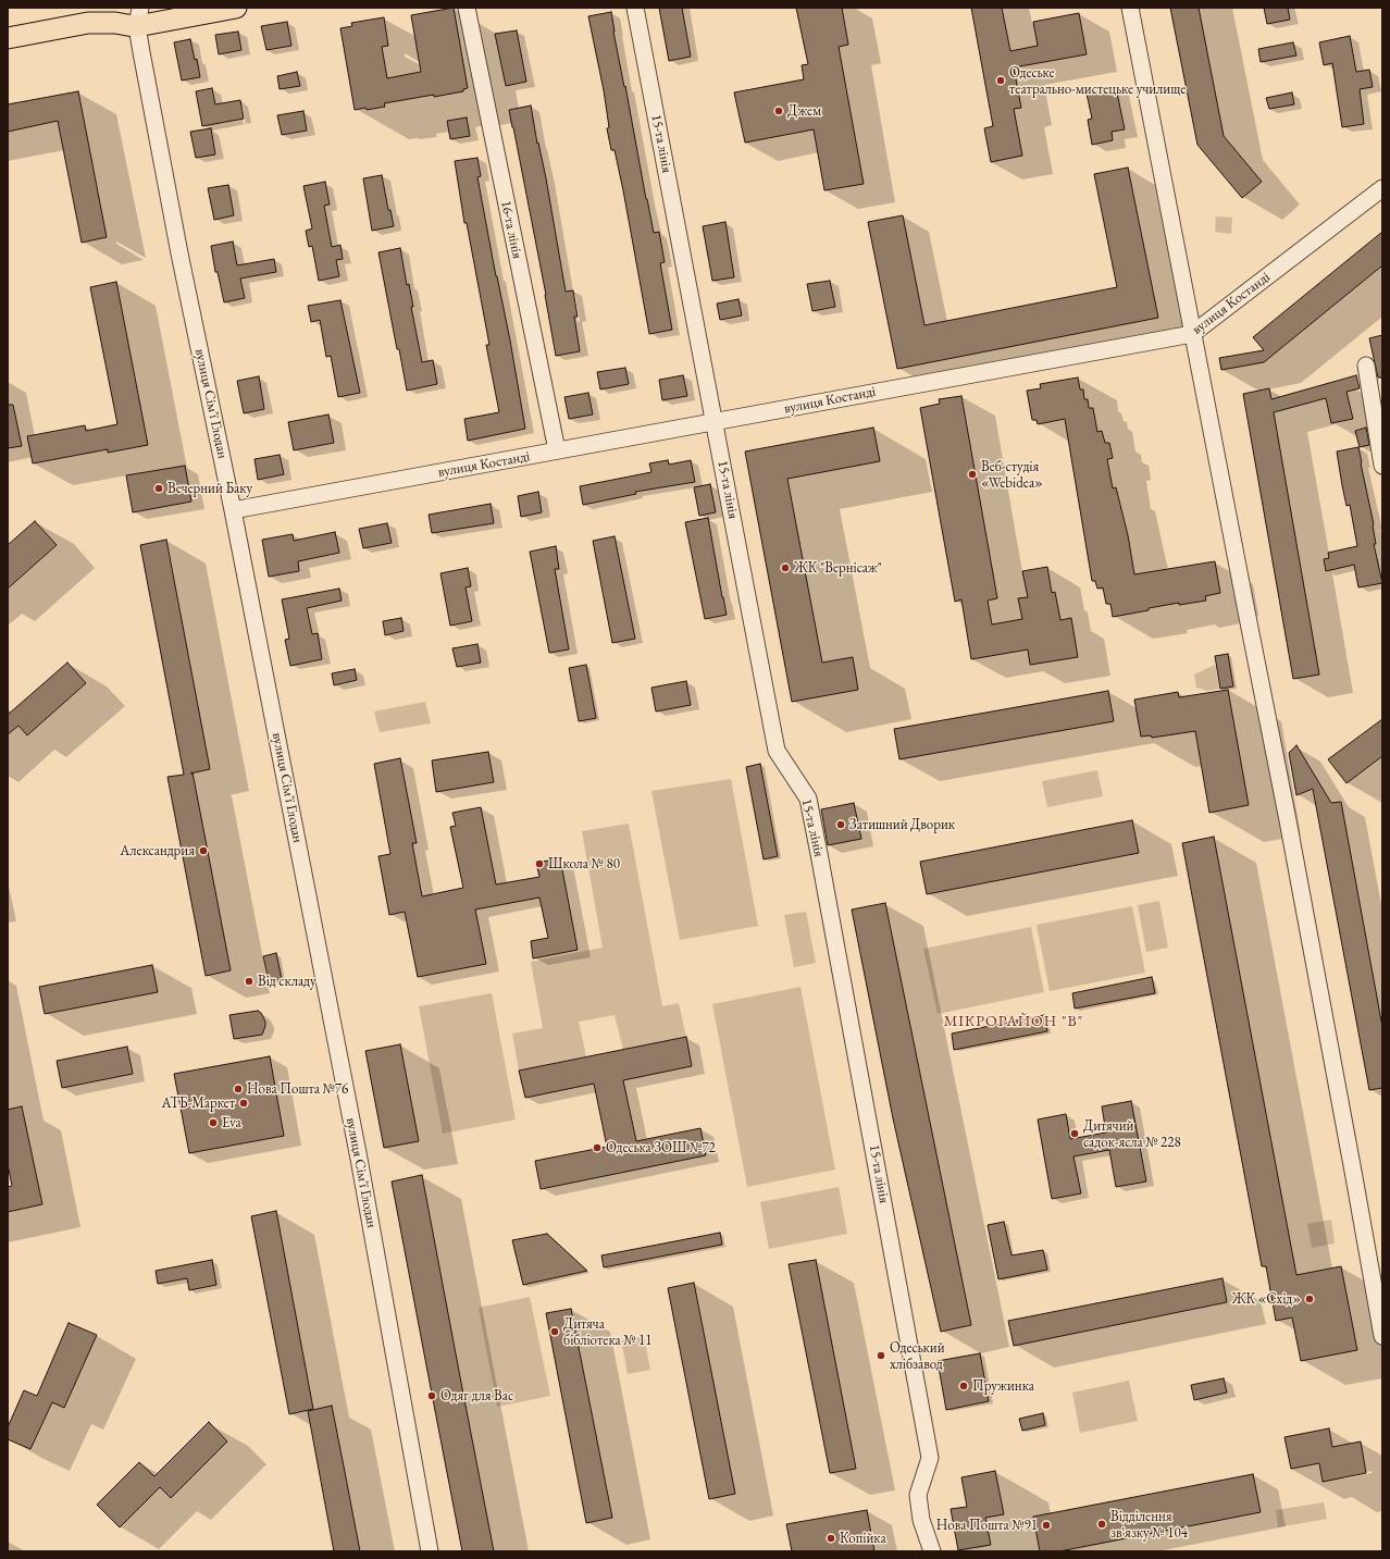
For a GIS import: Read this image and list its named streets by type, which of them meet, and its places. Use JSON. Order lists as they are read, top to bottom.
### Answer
{
  "streets": {
    "street": [
      "15-та лінія",
      "16-та лінія",
      "вулиця Костанді",
      "вулиця Сім'ї Глодан"
    ]
  },
  "crossings": [
    ["15-та лінія", "вулиця Костанді"],
    ["16-та лінія", "вулиця Костанді"],
    ["вулиця Костанді", "вулиця Сім'ї Глодан"]
  ],
  "districts": ["МІКРОРАЙОН \"В\""],
  "places": [
    "Одеське театрально-мистецьке училище",
    "Джем",
    "Веб-студія «Webidea»",
    "Вечерний Баку",
    "ЖК \"Вернісаж\"",
    "Затишний Дворик",
    "Александрия",
    "Школа № 80",
    "Від складу",
    "Нова Пошта №76",
    "АТБ-Маркет",
    "Eva",
    "Дитячий садок-ясла № 228",
    "Одеська ЗОШ №72",
    "ЖК «Схід»",
    "Дитяча бібліотека № 11",
    "Одеський хлібзавод",
    "Пружинка",
    "Одяг для Вас",
    "Відділення зв'язку № 104",
    "Нова Пошта №91",
    "Копійка"
  ]
}
